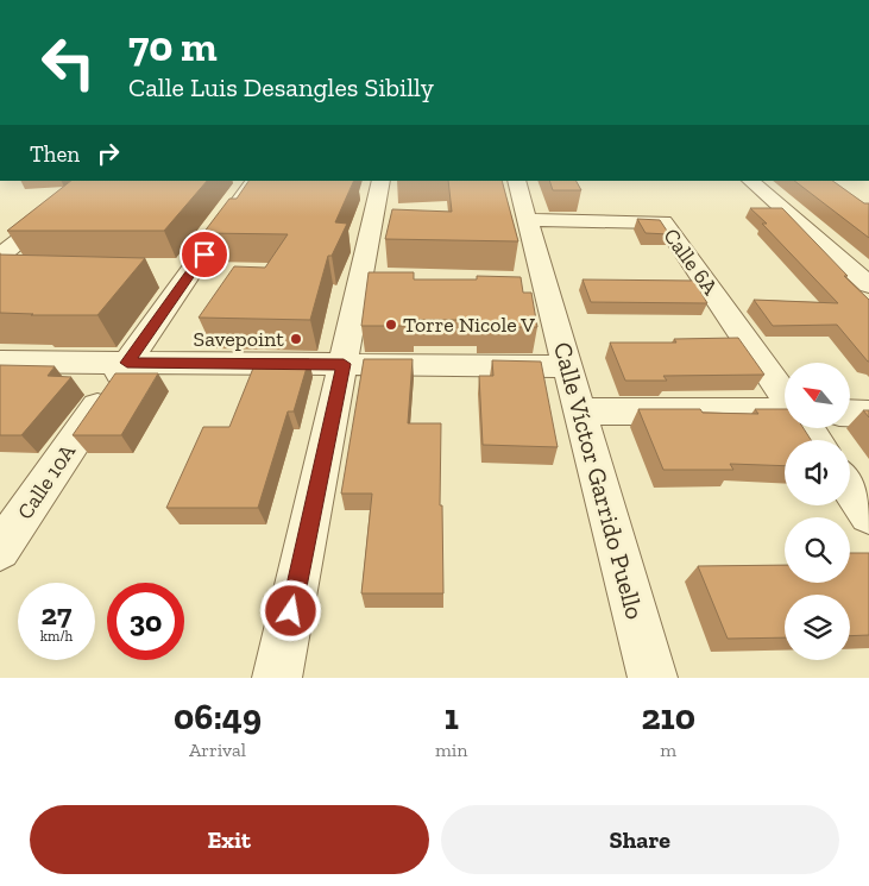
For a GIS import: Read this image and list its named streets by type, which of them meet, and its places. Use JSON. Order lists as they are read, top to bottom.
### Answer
{
  "streets": {
    "street": ["Calle 6A", "Calle Víctor Garrido Puello", "Calle 10A"]
  },
  "crossings": [
    ["Calle 6A", "Calle Víctor Garrido Puello"]
  ],
  "places": ["Torre Nicole V", "Savepoint"],
  "north": "top left",
  "page": {
    "turn": ["70 m", "Calle Luis Desangles Sibilly"],
    "then": "Then",
    "speed": "27 km/h",
    "limit": "30",
    "eta": [
      "06:49",
      "Arrival",
      "1",
      "min",
      "210",
      "m"
    ],
    "buttons": ["Exit", "Share"]
  }
}
